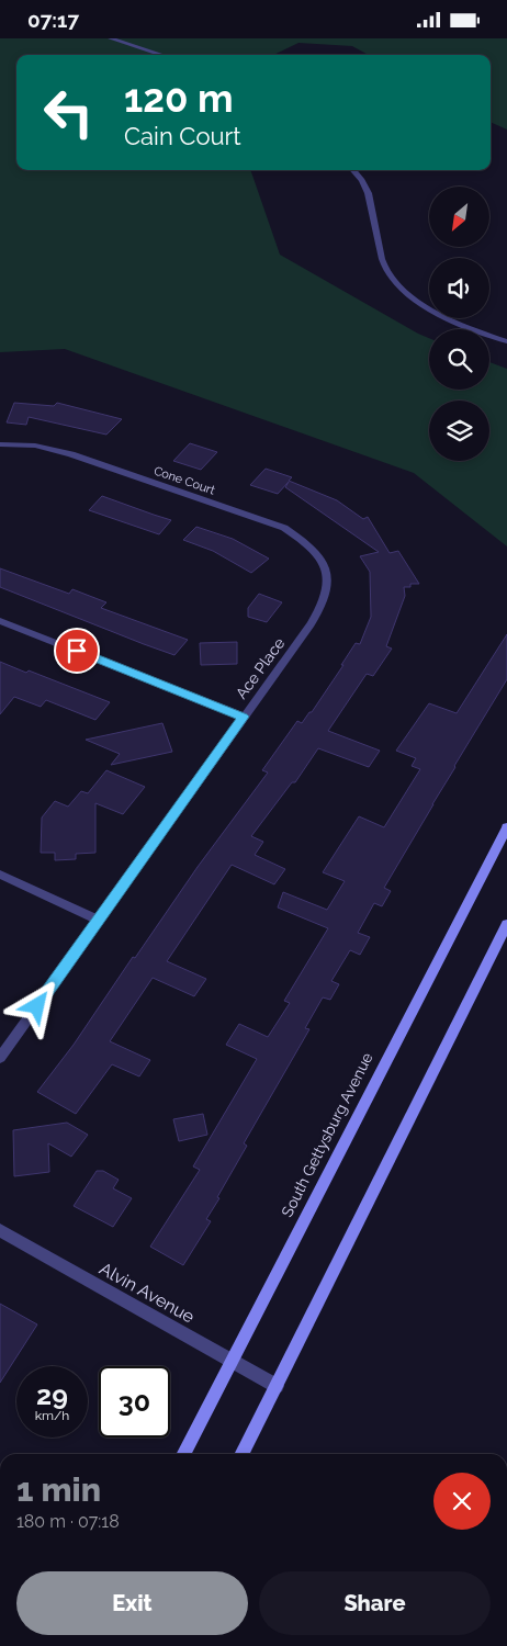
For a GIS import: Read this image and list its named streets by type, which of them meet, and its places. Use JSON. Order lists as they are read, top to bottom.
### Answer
{
  "streets": {
    "main road": ["South Gettysburg Avenue"],
    "street": ["Cone Court", "Ace Place", "Alvin Avenue"]
  },
  "crossings": [
    ["Cone Court", "Ace Place"],
    ["South Gettysburg Avenue", "Alvin Avenue"]
  ],
  "north": "bottom left",
  "page": {
    "status": "07:17",
    "turn": ["120 m", "Cain Court"],
    "speed": "29 km/h",
    "limit": "30",
    "heading": ["1 min", "180 m · 07:18"],
    "buttons": ["Exit", "Share"]
  }
}
